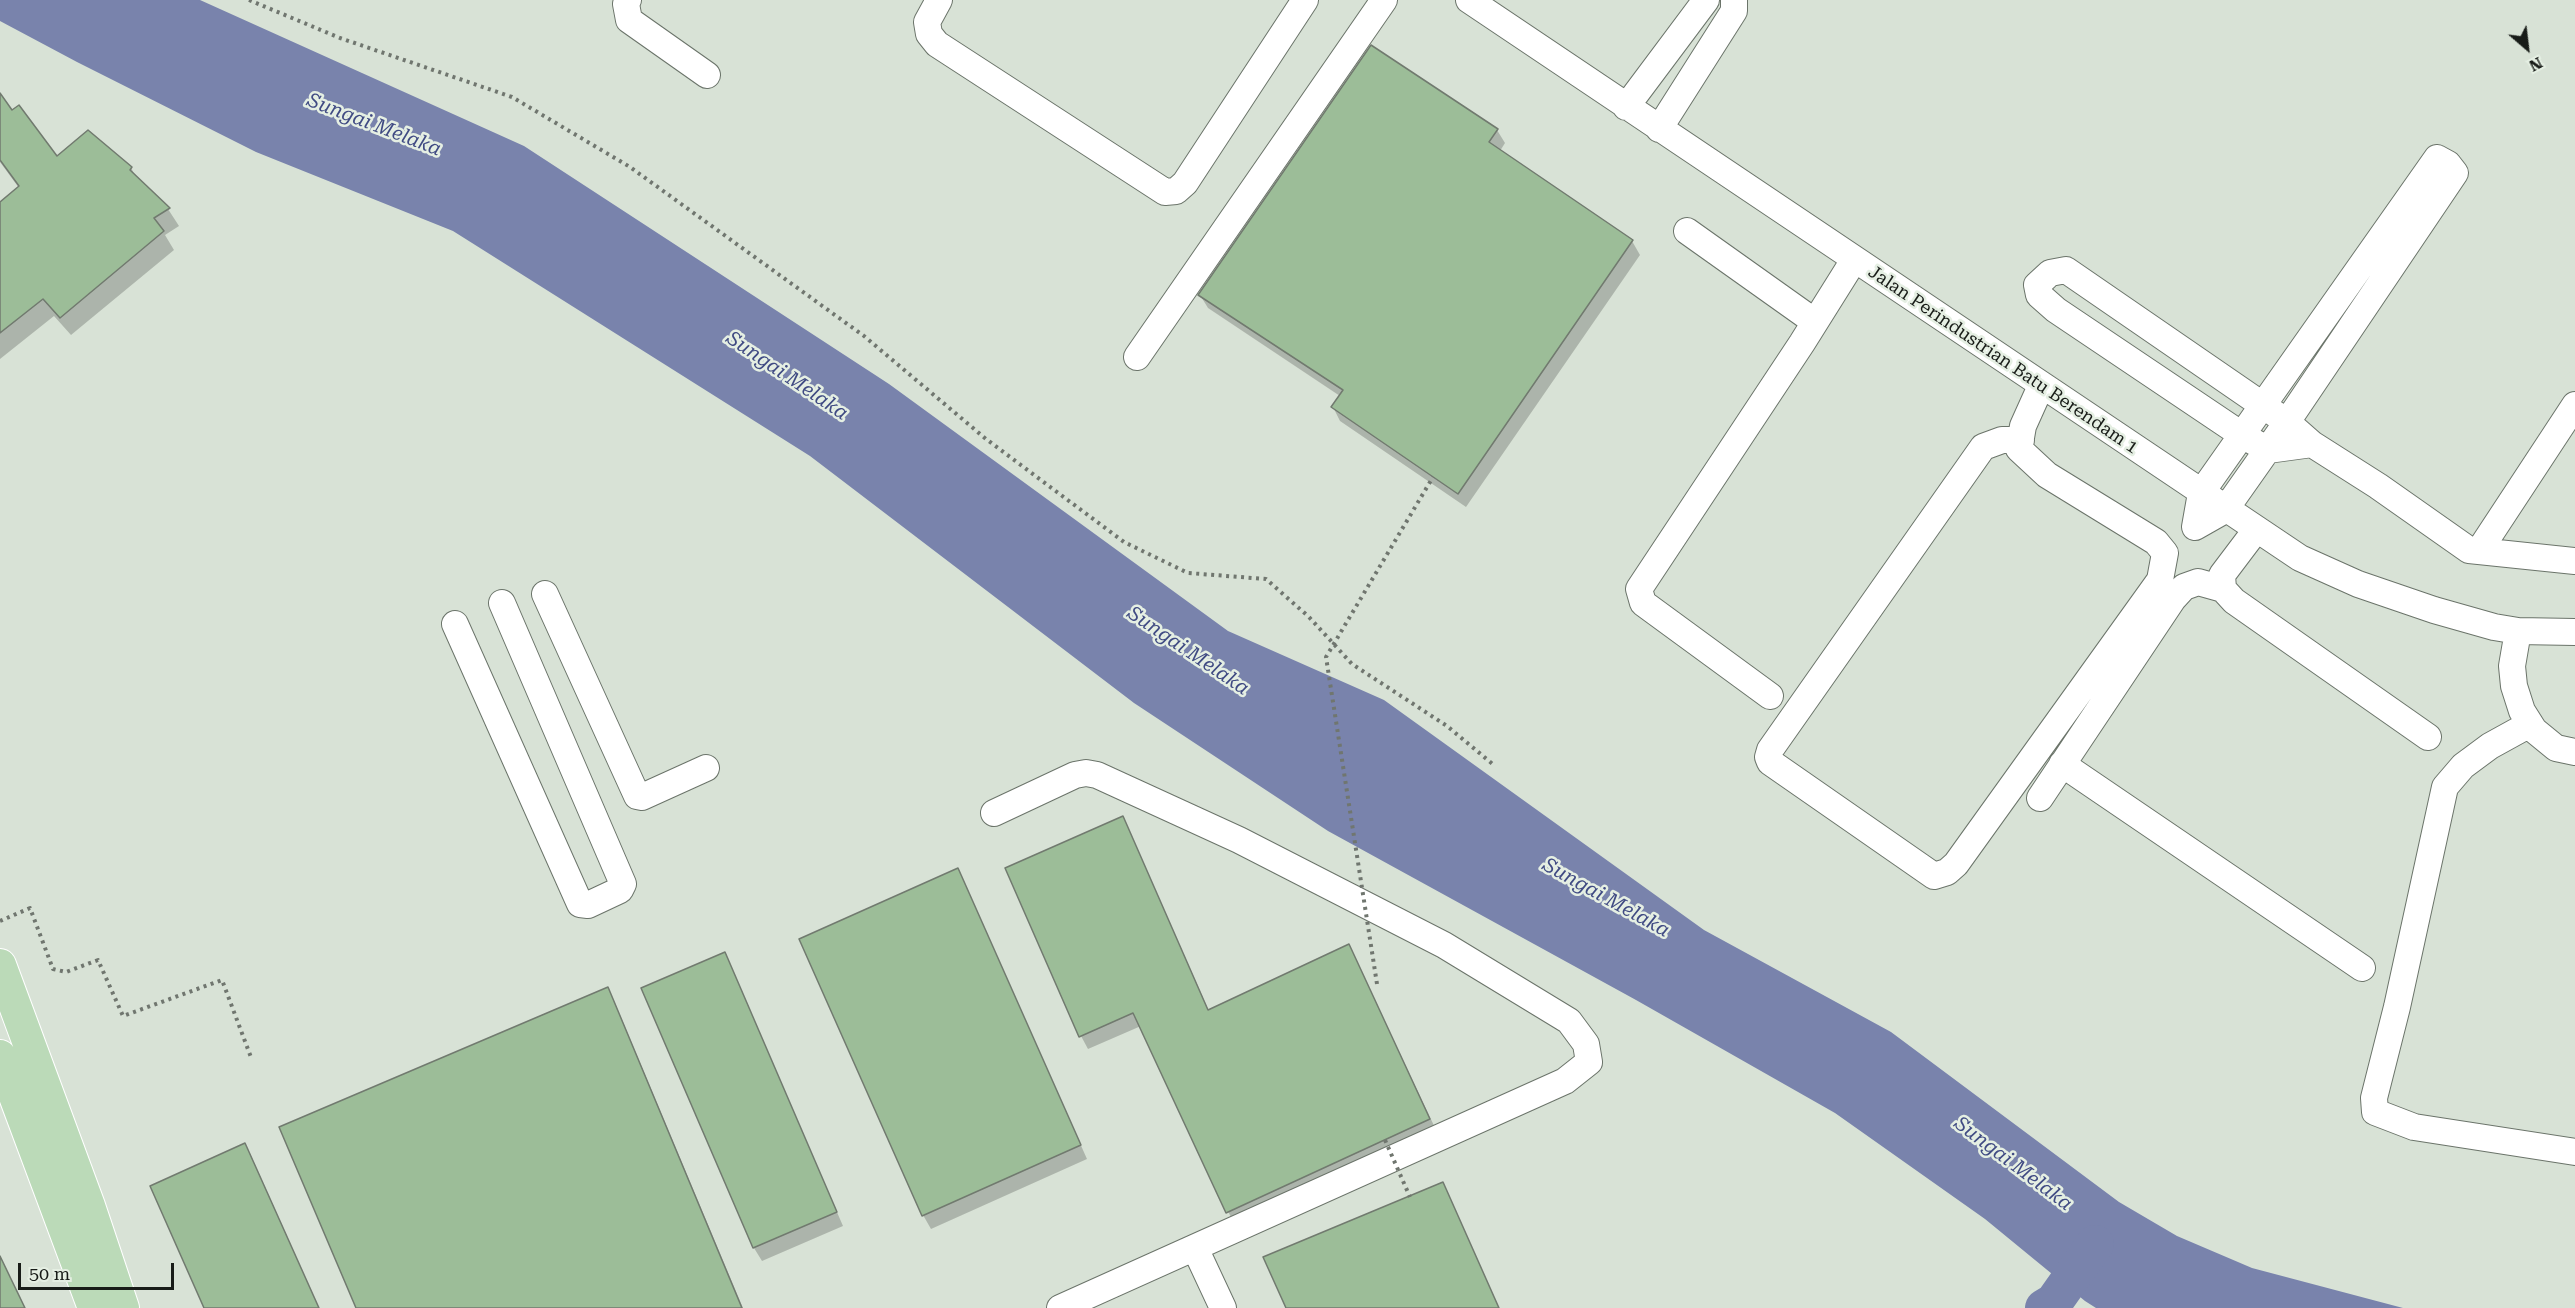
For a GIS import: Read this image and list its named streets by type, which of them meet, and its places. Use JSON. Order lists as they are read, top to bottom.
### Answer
{
  "streets": {
    "street": ["Jalan Perindustrian Batu Berendam 1"]
  },
  "water": ["Sungai Melaka"],
  "scale_bar": "50 m",
  "north": "bottom right"
}
